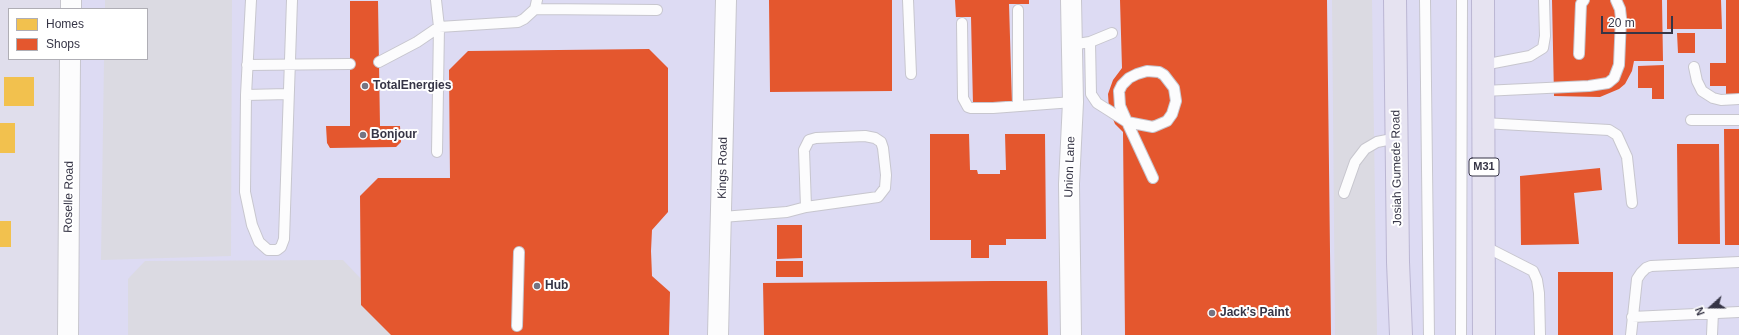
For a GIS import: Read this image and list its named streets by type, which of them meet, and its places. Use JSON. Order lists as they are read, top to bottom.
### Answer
{
  "streets": {
    "main road": ["M31", "Josiah Gumede Road"],
    "street": ["Union Lane", "Kings Road", "Roselle Road"]
  },
  "places": [
    "TotalEnergies",
    "Bonjour",
    "Hub",
    "Jack's Paint"
  ],
  "legend": ["Homes", "Shops"],
  "scale_bar": "20 m",
  "north": "left"
}
